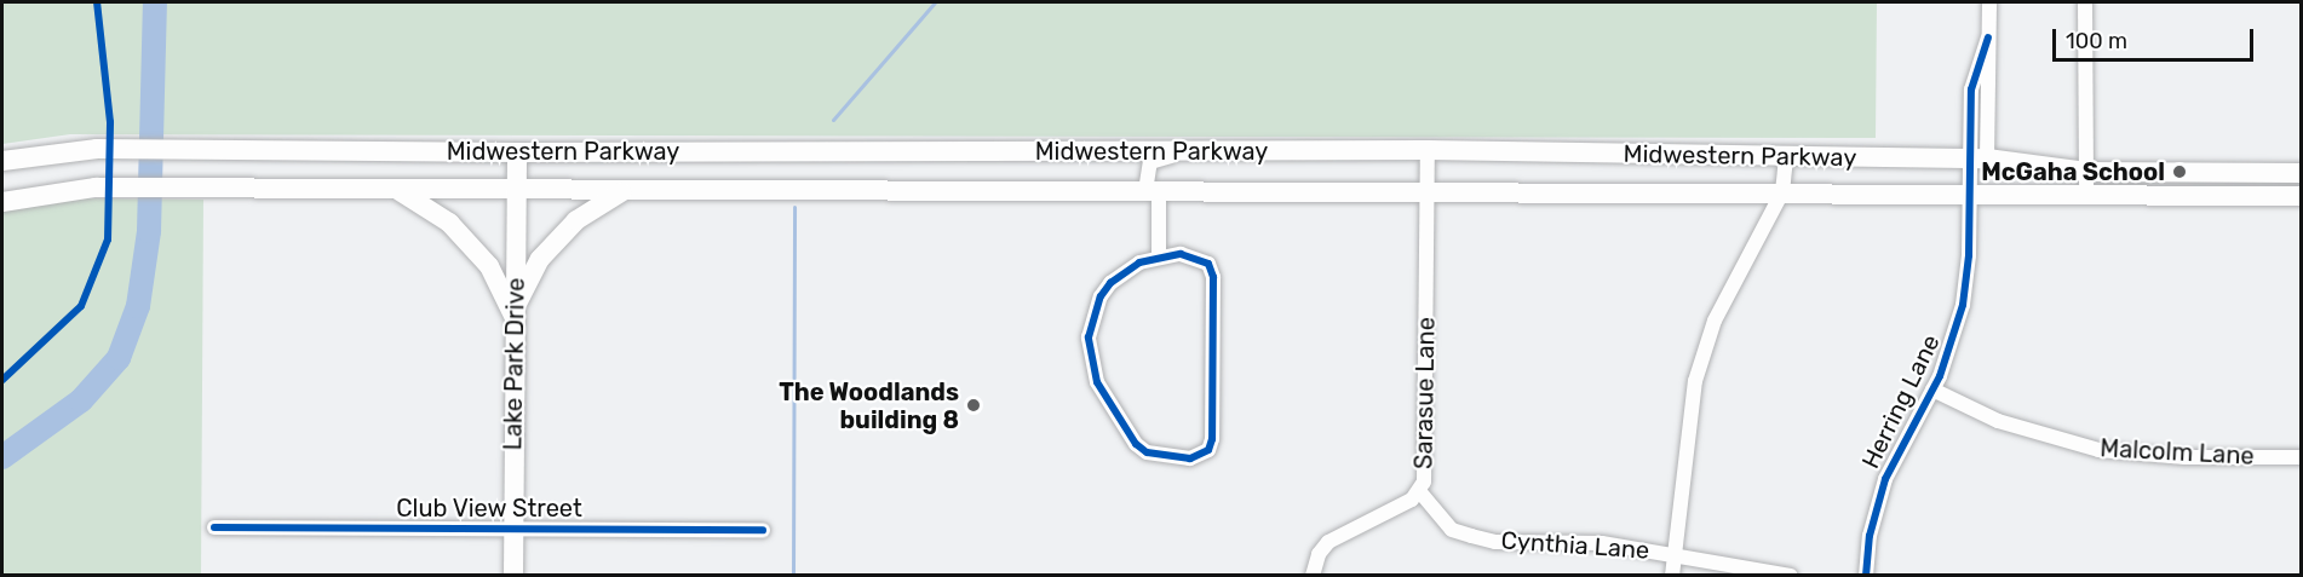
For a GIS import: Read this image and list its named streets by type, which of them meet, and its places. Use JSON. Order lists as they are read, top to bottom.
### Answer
{
  "streets": {
    "main road": ["Midwestern Parkway", "Lake Park Drive"],
    "street": [
      "Sarasue Lane",
      "Herring Lane",
      "Malcolm Lane",
      "Club View Street",
      "Cynthia Lane"
    ]
  },
  "crossings": [
    ["Midwestern Parkway", "Lake Park Drive"],
    ["Midwestern Parkway", "Sarasue Lane"],
    ["Midwestern Parkway", "Herring Lane"],
    ["Lake Park Drive", "Club View Street"],
    ["Sarasue Lane", "Cynthia Lane"],
    ["Herring Lane", "Malcolm Lane"]
  ],
  "places": ["McGaha School", "The Woodlands building 8"],
  "scale_bar": "100 m"
}
